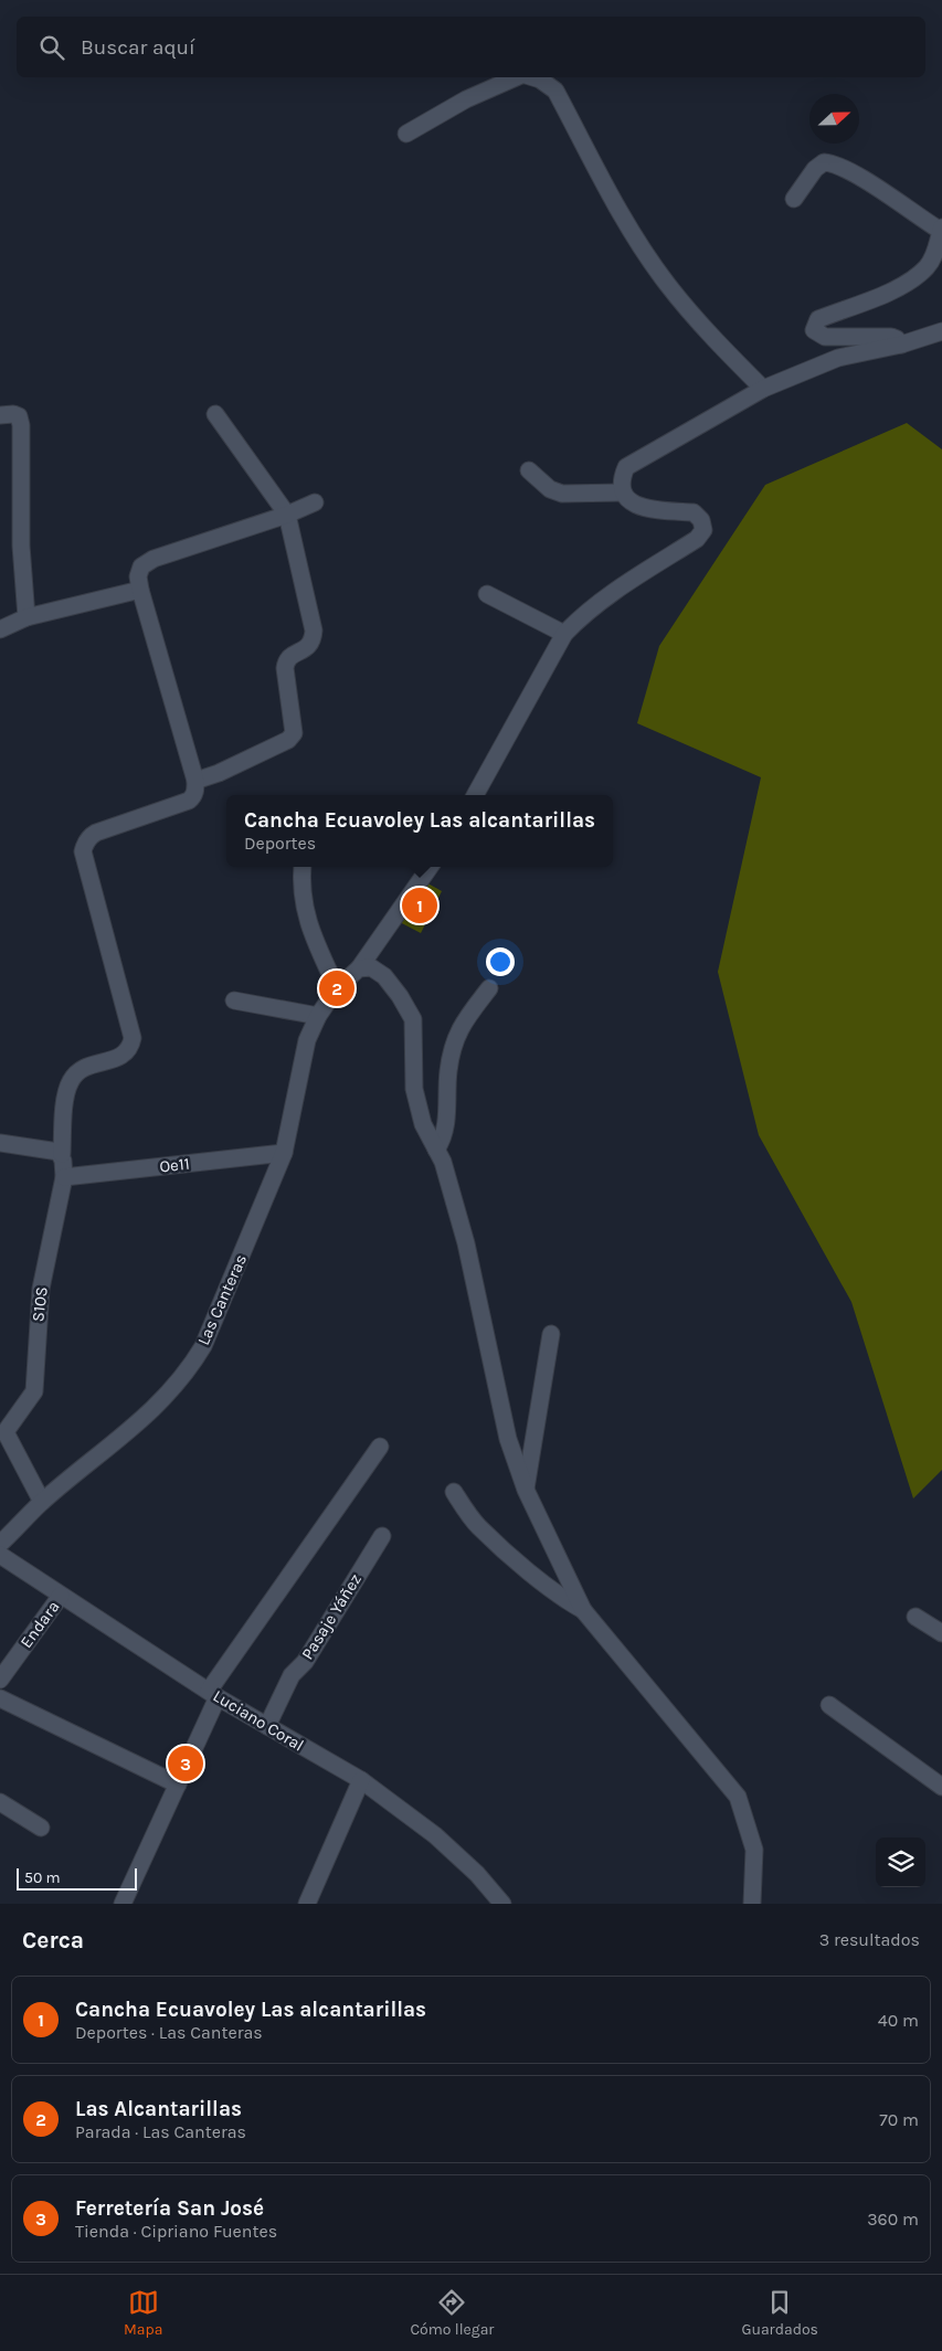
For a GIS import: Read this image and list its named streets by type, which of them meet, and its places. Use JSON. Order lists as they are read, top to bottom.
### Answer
{
  "streets": {
    "street": [
      "Oe11",
      "Las Canteras",
      "S10S",
      "Pasaje Yáñez",
      "Endara",
      "Luciano Coral"
    ]
  },
  "crossings": [
    ["Oe11", "Las Canteras"],
    ["Oe11", "S10S"],
    ["Las Canteras", "S10S"],
    ["Pasaje Yáñez", "Luciano Coral"],
    ["Endara", "Luciano Coral"]
  ],
  "scale_bar": "50 m",
  "north": "right",
  "page": {
    "search": "Buscar aquí",
    "popup": ["Cancha Ecuavoley Las alcantarillas", "Deportes"],
    "pins": ["1", "2", "3"],
    "scale": "50 m",
    "heading": ["Cerca", "3 resultados"],
    "list": [
      {
        "mark": "1",
        "name": "Cancha Ecuavoley Las alcantarillas",
        "note": "Deportes · Las Canteras",
        "value": "40 m"
      },
      {
        "mark": "2",
        "name": "Las Alcantarillas",
        "note": "Parada · Las Canteras",
        "value": "70 m"
      },
      {
        "mark": "3",
        "name": "Ferretería San José",
        "note": "Tienda · Cipriano Fuentes",
        "value": "360 m"
      }
    ],
    "nav": ["Mapa", "Cómo llegar", "Guardados"]
  }
}
